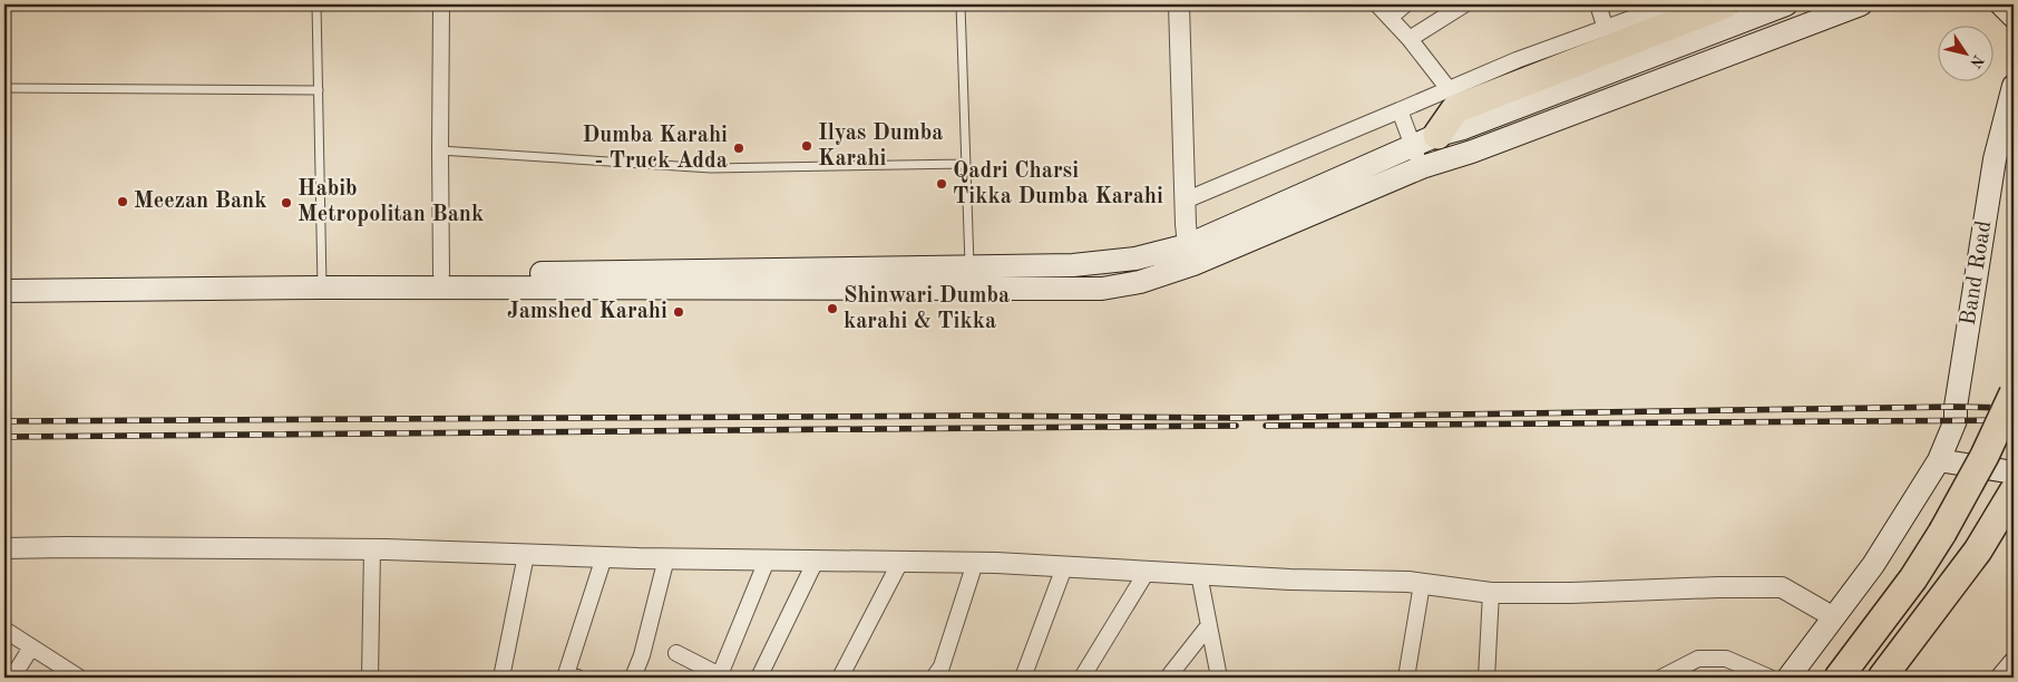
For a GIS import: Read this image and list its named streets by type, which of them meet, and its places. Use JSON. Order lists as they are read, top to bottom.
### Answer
{
  "streets": {
    "main road": ["Band Road"]
  },
  "places": [
    "Ilyas Dumba Karahi",
    "Dumba Karahi - Truck Adda",
    "Qadri Charsi Tikka Dumba Karahi",
    "Meezan Bank",
    "Habib Metropolitan Bank",
    "Shinwari Dumba karahi & Tikka",
    "Jamshed Karahi"
  ],
  "north": "bottom right"
}
